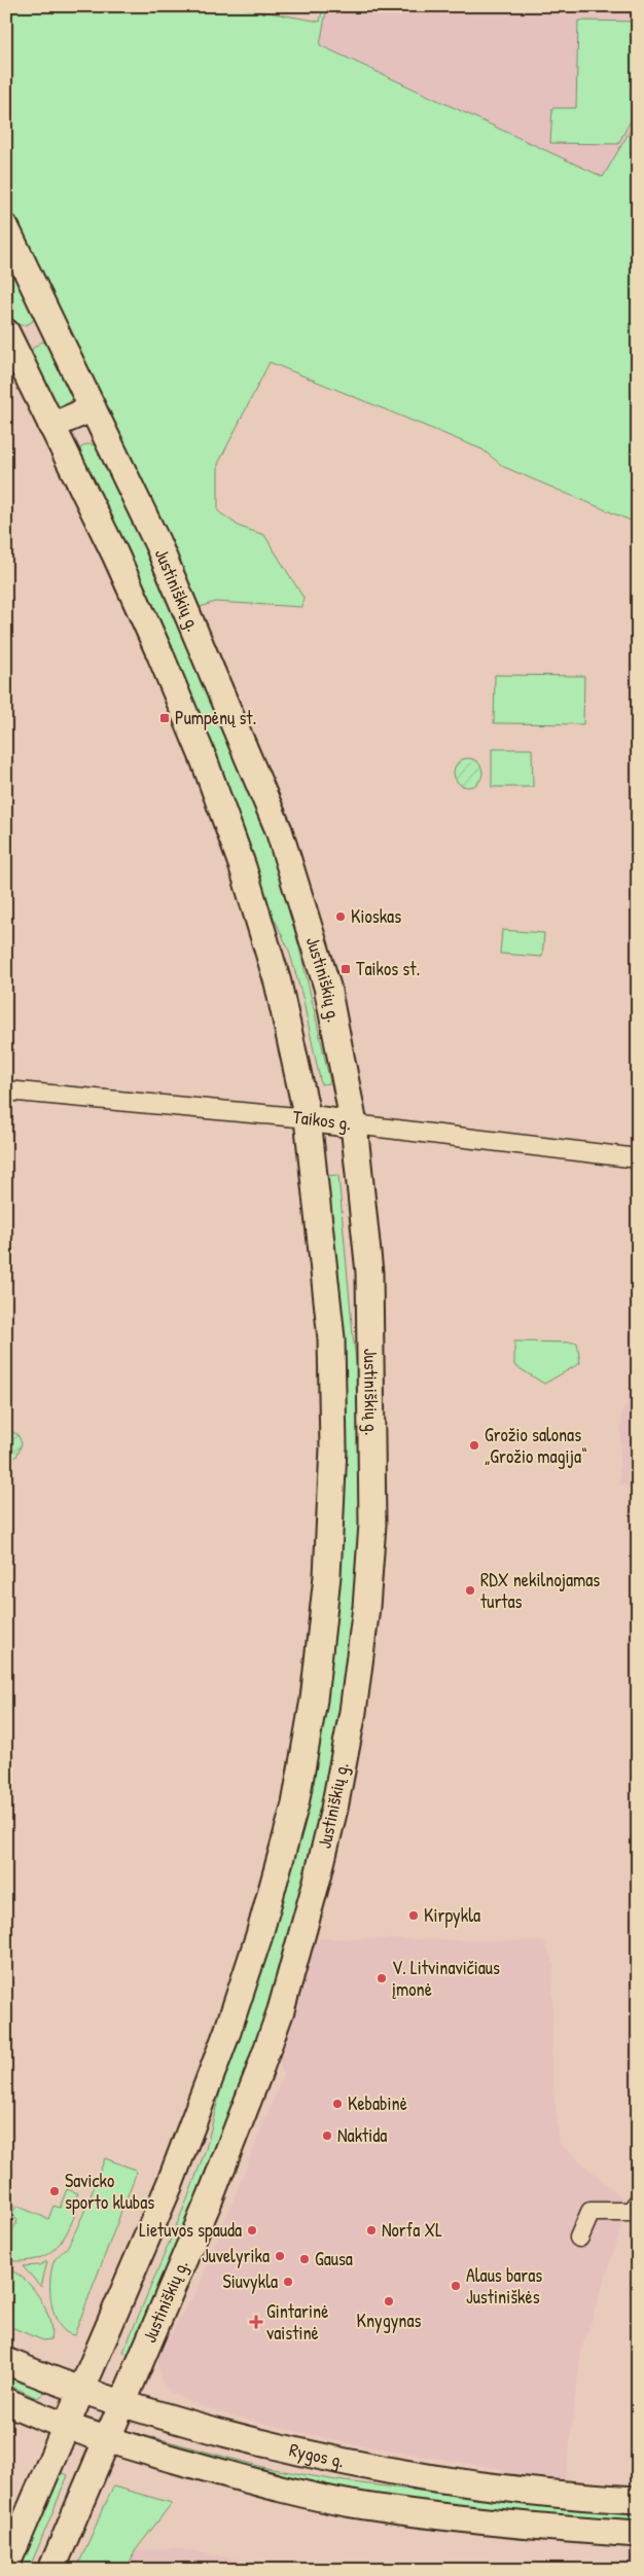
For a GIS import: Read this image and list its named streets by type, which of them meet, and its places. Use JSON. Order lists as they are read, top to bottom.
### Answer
{
  "streets": {
    "main road": ["Justiniškių g.", "Taikos g.", "Rygos g."]
  },
  "crossings": [
    ["Justiniškių g.", "Taikos g."],
    ["Justiniškių g.", "Rygos g."]
  ],
  "places": {
    "transit": ["Pumpėnų st.", "Taikos st."],
    "other": [
      "Kioskas",
      "Grožio salonas „Grožio magija“",
      "RDX nekilnojamas turtas",
      "Kirpykla",
      "V. Litvinavičiaus įmonė",
      "Kebabinė",
      "Naktida",
      "Savicko sporto klubas",
      "Lietuvos spauda",
      "Norfa XL",
      "Juvelyrika",
      "Gausa",
      "Siuvykla",
      "Alaus baras Justiniškės",
      "Knygynas"
    ],
    "health": ["Gintarinė vaistinė"]
  }
}
